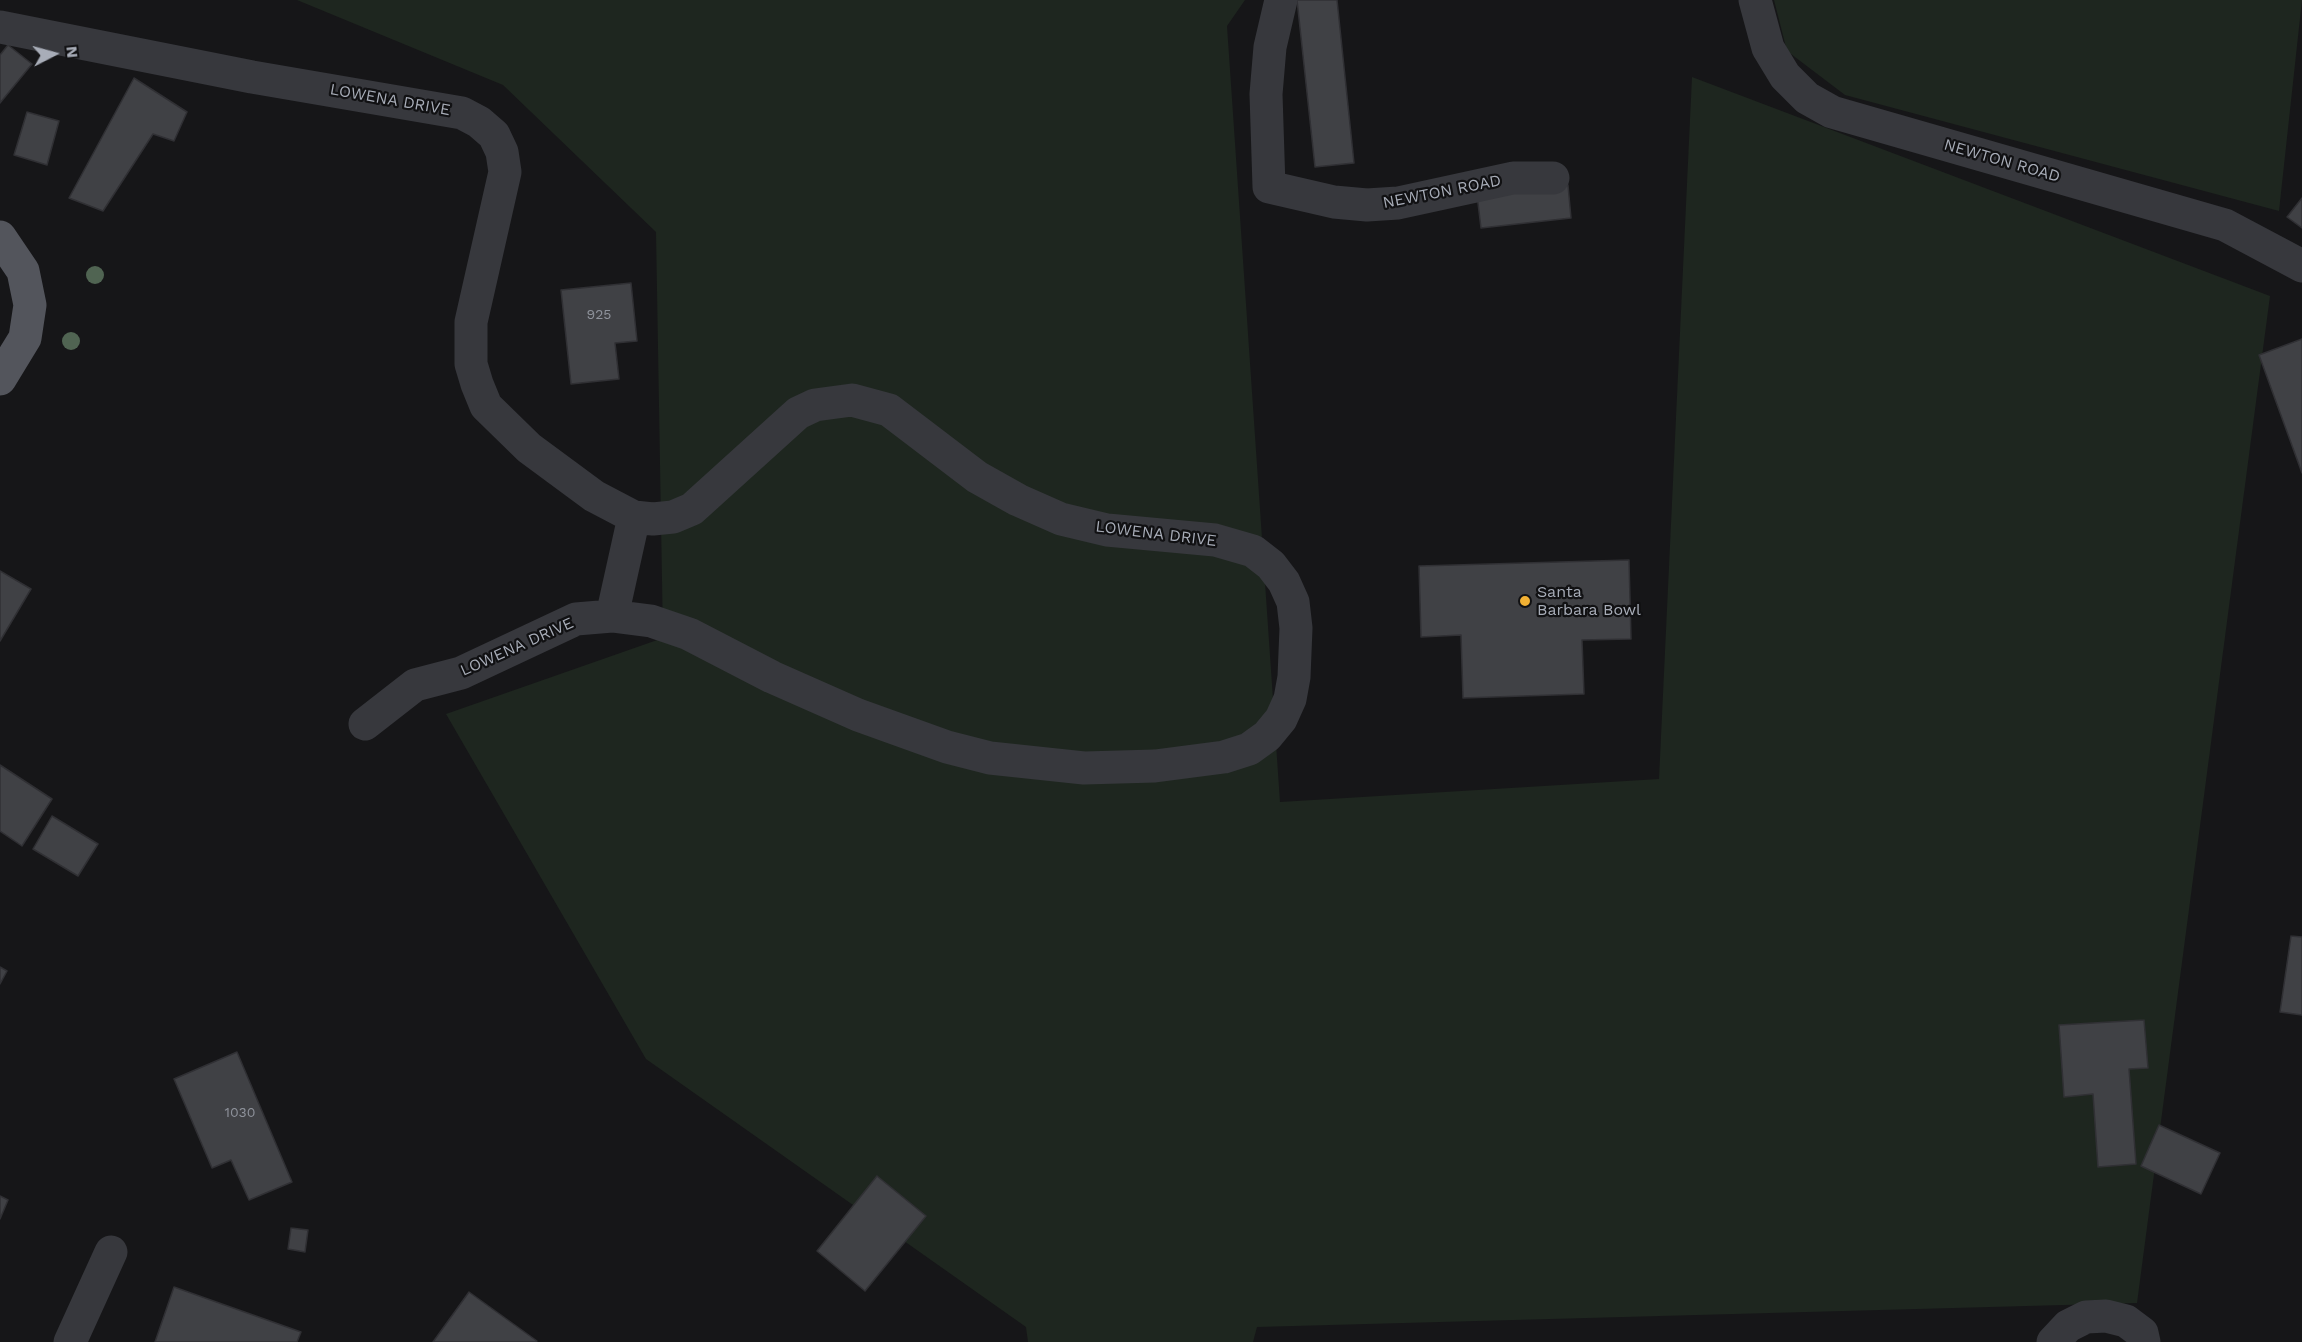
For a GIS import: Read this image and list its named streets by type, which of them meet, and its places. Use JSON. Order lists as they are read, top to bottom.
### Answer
{
  "streets": {
    "street": ["LOWENA DRIVE", "NEWTON ROAD"]
  },
  "places": ["Santa Barbara Bowl"],
  "house_numbers": ["925", "1030"],
  "north": "right"
}
